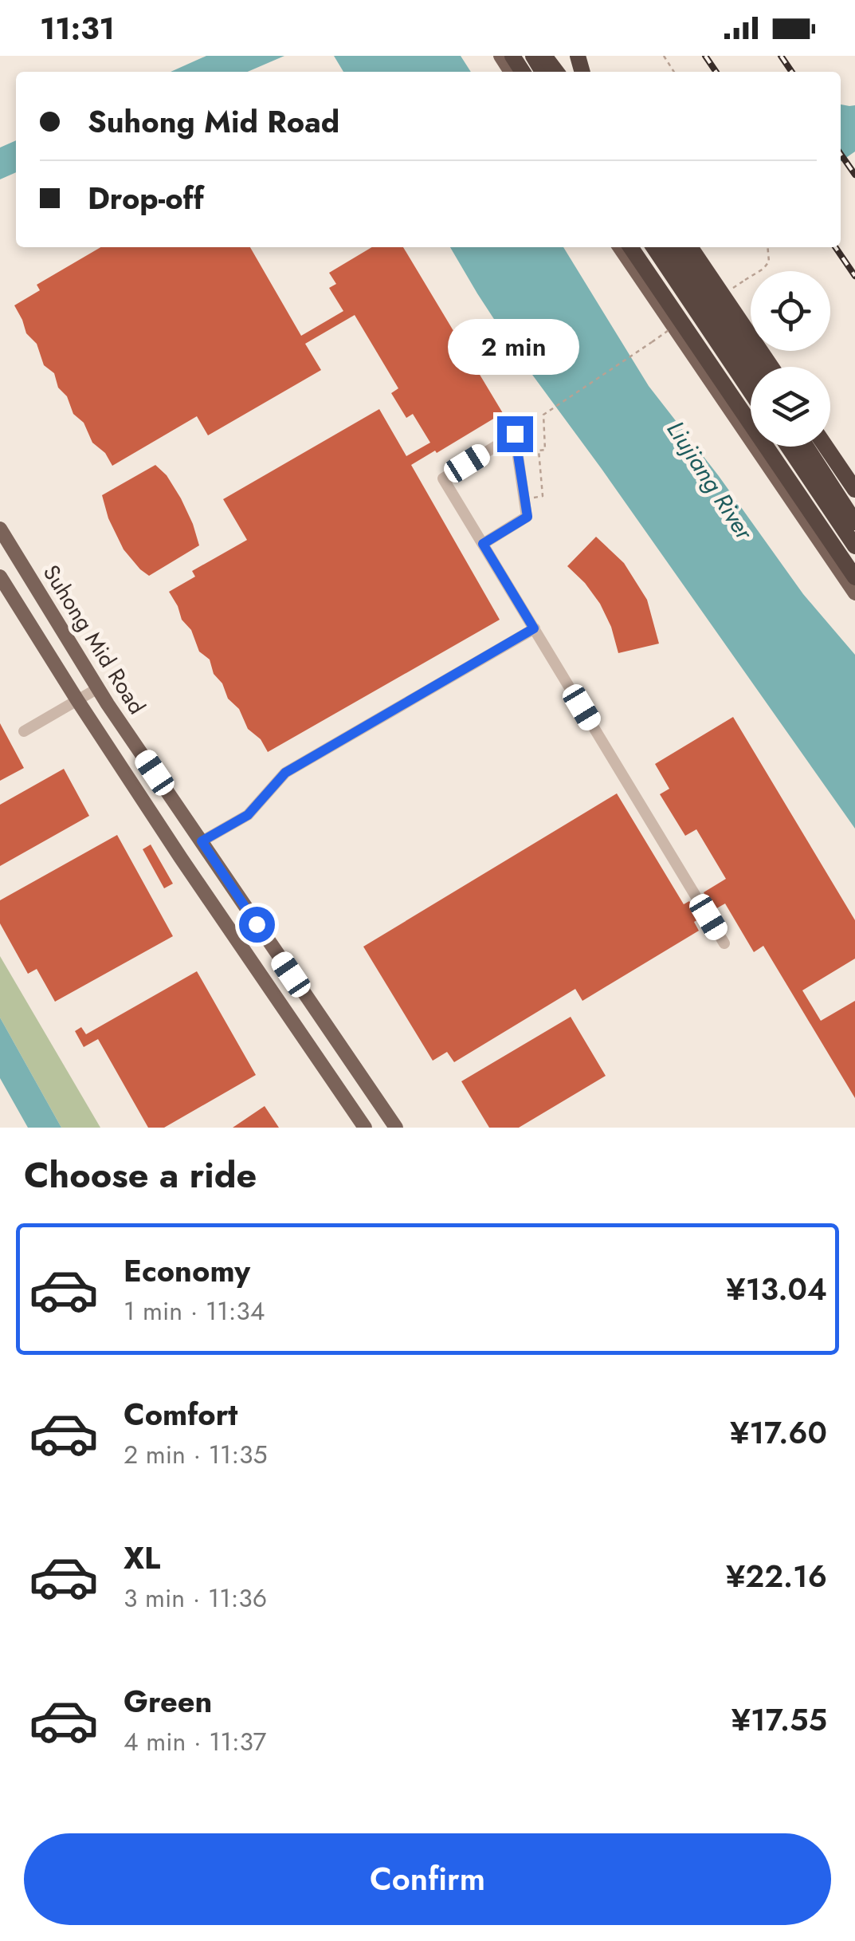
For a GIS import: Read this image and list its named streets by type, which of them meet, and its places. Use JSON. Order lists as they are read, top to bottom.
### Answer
{
  "streets": {
    "main road": ["Suhong Mid Road"]
  },
  "water": ["Liujiang River"],
  "page": {
    "status": "11:31",
    "banner": ["Suhong Mid Road", "Drop-off"],
    "bubble": "2 min",
    "heading": "Choose a ride",
    "list": [
      {
        "name": "Economy",
        "note": "1 min · 11:34",
        "value": "¥13.04"
      },
      {
        "name": "Comfort",
        "note": "2 min · 11:35",
        "value": "¥17.60"
      },
      {
        "name": "XL",
        "note": "3 min · 11:36",
        "value": "¥22.16"
      },
      {
        "name": "Green",
        "note": "4 min · 11:37",
        "value": "¥17.55"
      }
    ],
    "buttons": "Confirm"
  }
}
